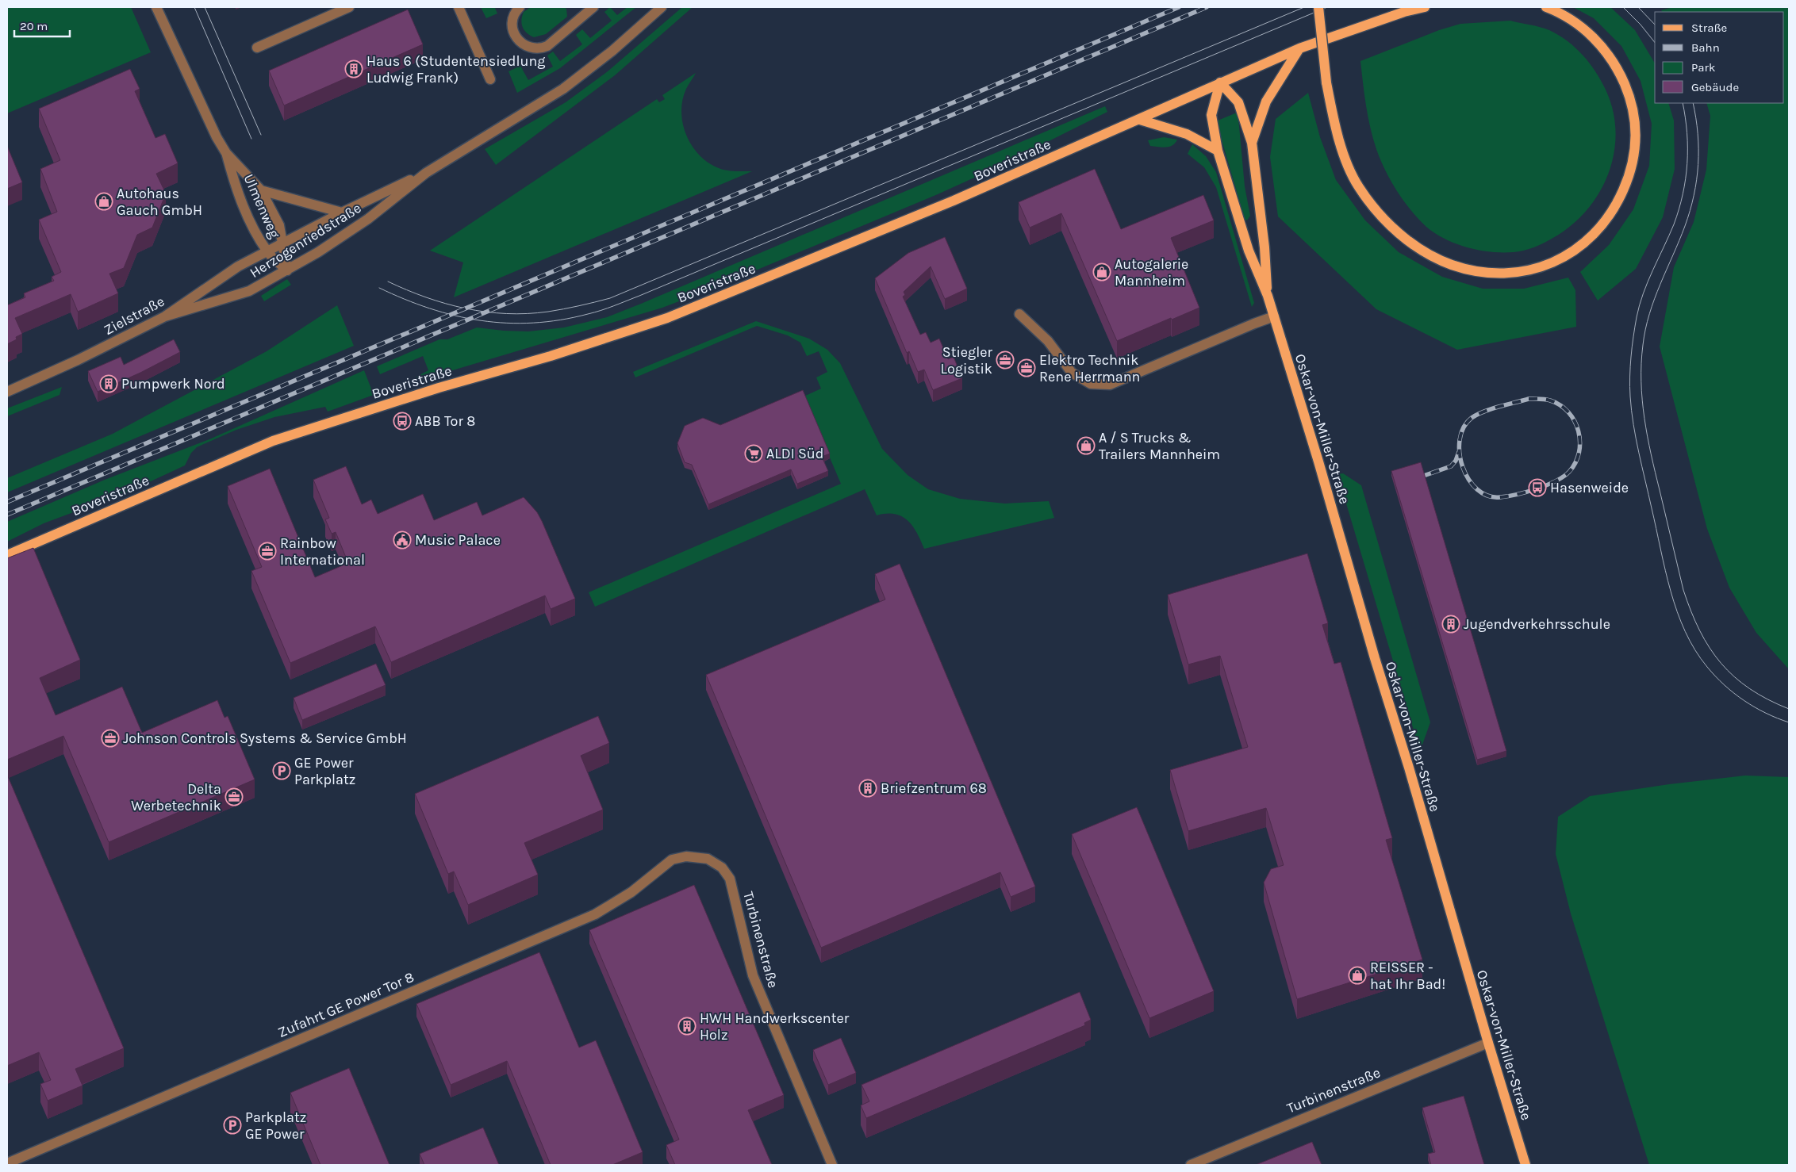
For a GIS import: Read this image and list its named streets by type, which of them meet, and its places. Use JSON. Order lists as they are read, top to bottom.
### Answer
{
  "streets": {
    "main road": ["Boveristraße", "Oskar-von-Miller-Straße"],
    "street": [
      "Ulmenweg",
      "Herzogenriedstraße",
      "Zielstraße",
      "Turbinenstraße",
      "Zufahrt GE Power Tor 8"
    ]
  },
  "crossings": [
    ["Boveristraße", "Oskar-von-Miller-Straße"],
    ["Ulmenweg", "Herzogenriedstraße"],
    ["Ulmenweg", "Zielstraße"],
    ["Herzogenriedstraße", "Zielstraße"],
    ["Oskar-von-Miller-Straße", "Turbinenstraße"],
    ["Turbinenstraße", "Zufahrt GE Power Tor 8"]
  ],
  "places": {
    "building": [
      "Haus 6 (Studentensiedlung Ludwig Frank)",
      "Pumpwerk Nord",
      "Jugendverkehrsschule",
      "Briefzentrum 68",
      "HWH Handwerkscenter Holz"
    ],
    "shop": [
      "Autohaus Gauch GmbH",
      "Autogalerie Mannheim",
      "A / S Trucks & Trailers Mannheim",
      "REISSER - hat Ihr Bad!"
    ],
    "office": [
      "Stiegler Logistik",
      "Elektro Technik Rene Herrmann",
      "Rainbow International",
      "Johnson Controls Systems & Service GmbH",
      "Delta Werbetechnik"
    ],
    "bus stop": ["ABB Tor 8", "Hasenweide"],
    "supermarket": ["ALDI Süd"],
    "public building": ["Music Palace"],
    "parking": ["GE Power Parkplatz", "Parkplatz GE Power"]
  },
  "legend": [
    "Straße",
    "Bahn",
    "Park",
    "Gebäude"
  ],
  "scale_bar": "20 m"
}
